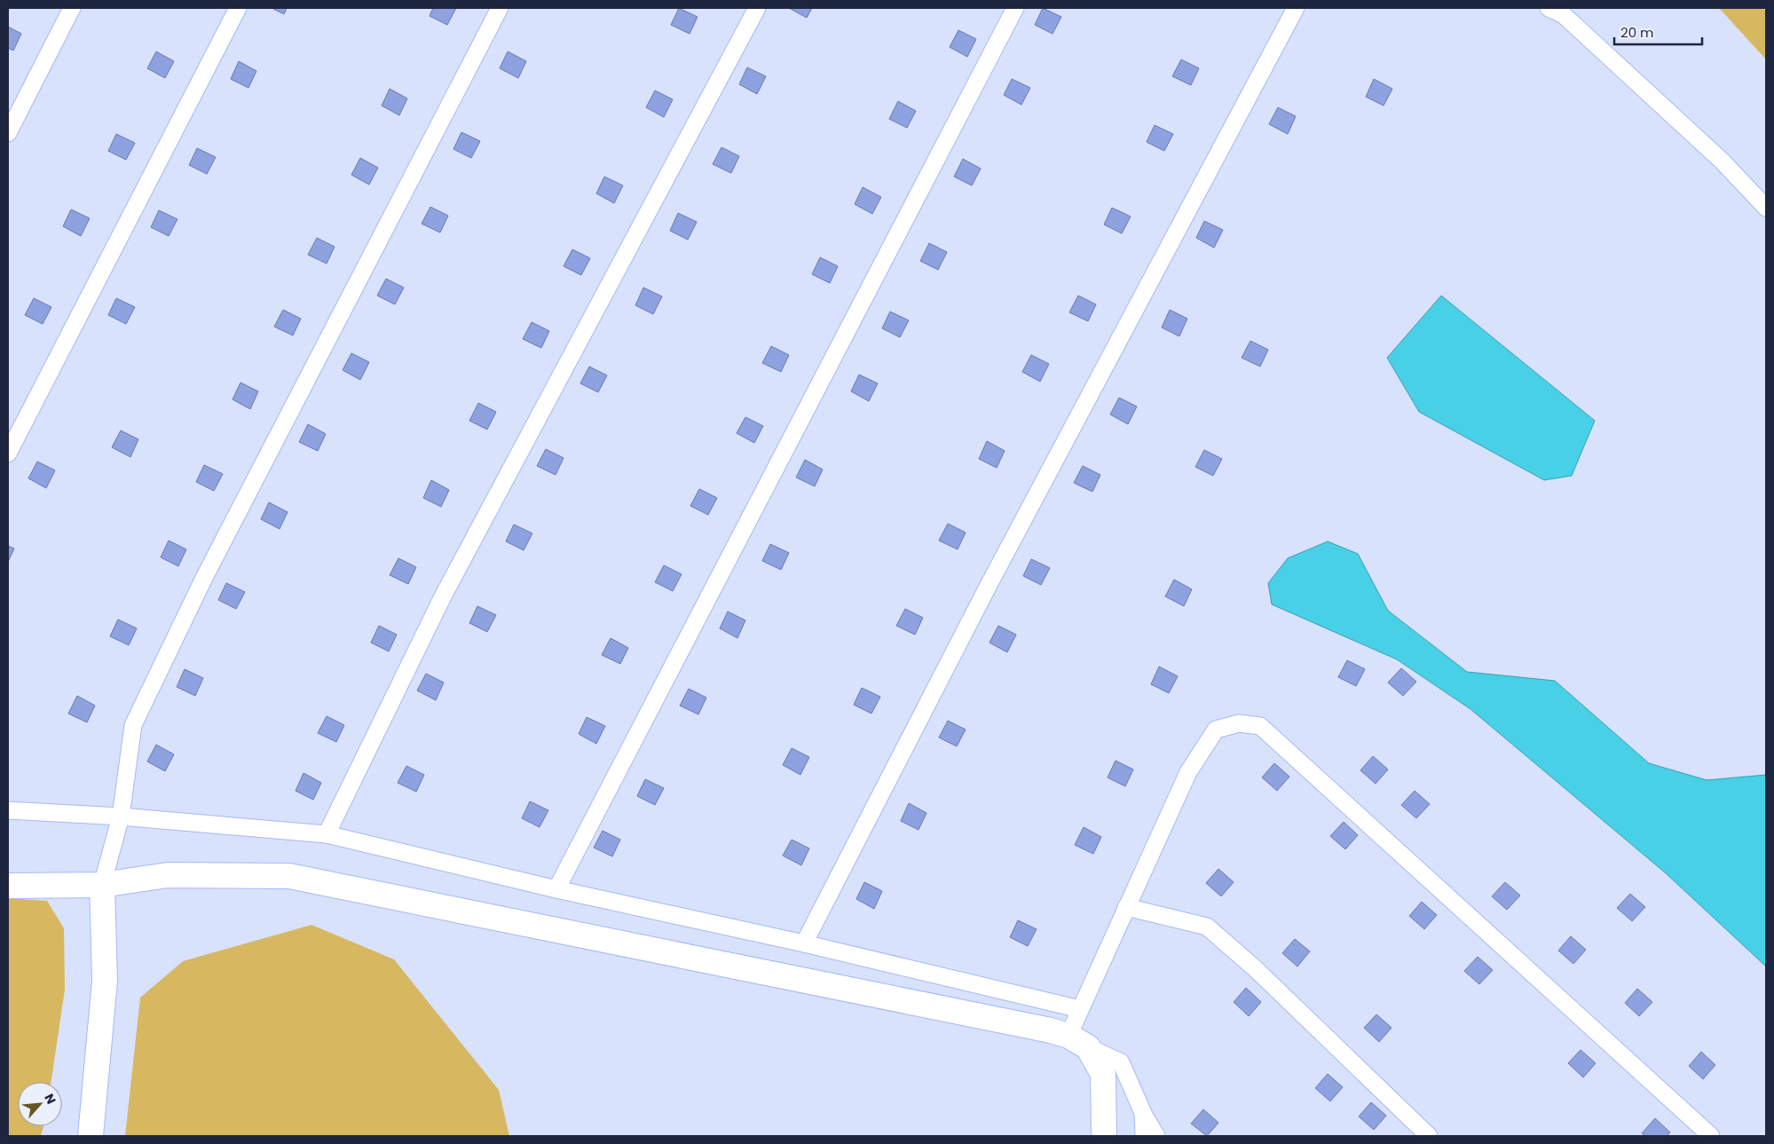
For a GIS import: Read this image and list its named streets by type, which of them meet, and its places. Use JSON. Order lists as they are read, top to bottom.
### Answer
{
  "scale_bar": "20 m",
  "north": "top right"
}
